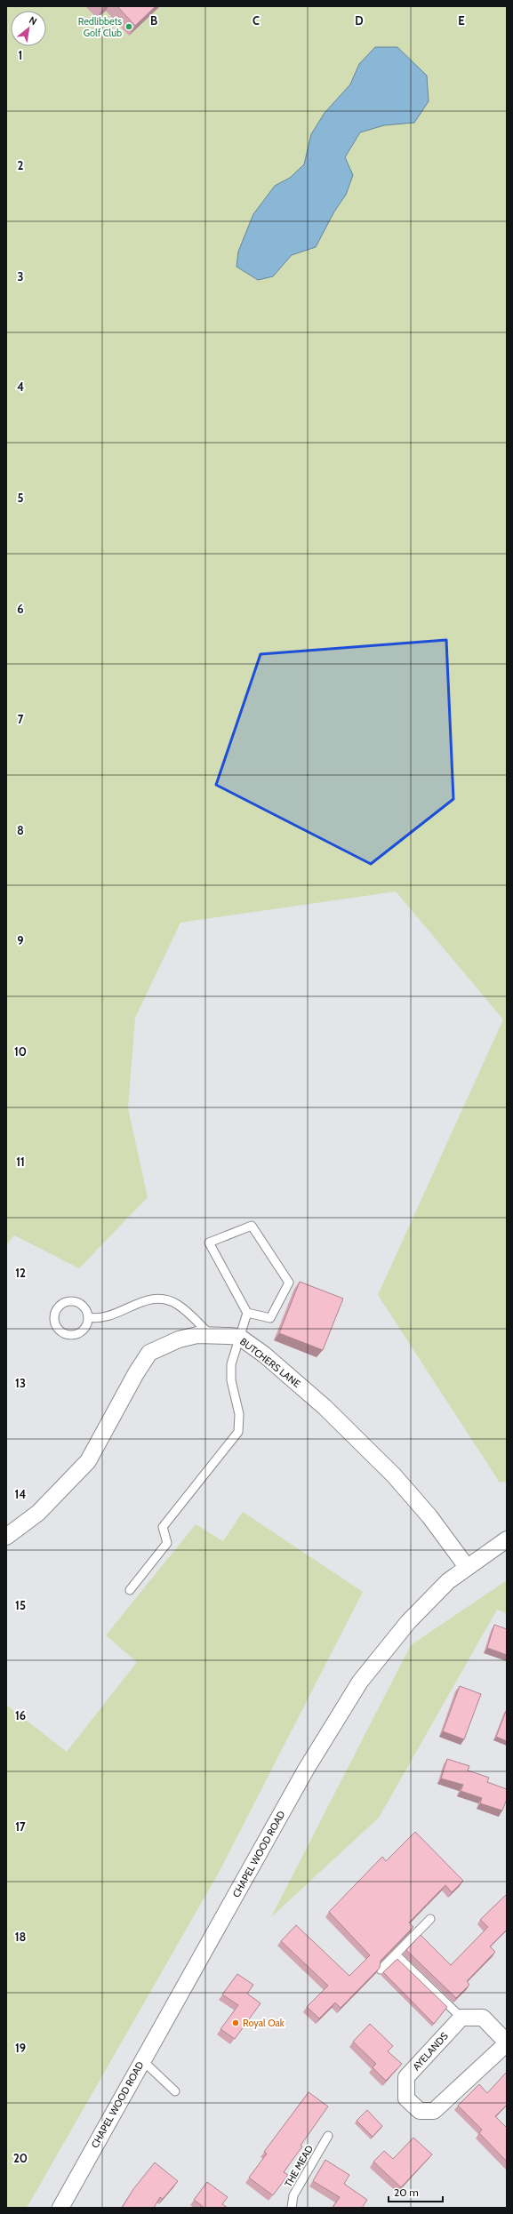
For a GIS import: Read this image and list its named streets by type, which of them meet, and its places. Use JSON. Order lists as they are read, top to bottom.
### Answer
{
  "streets": {
    "street": ["BUTCHERS LANE", "CHAPEL WOOD ROAD", "AYELANDS"],
    "lane": ["THE MEAD"]
  },
  "crossings": [
    ["BUTCHERS LANE", "CHAPEL WOOD ROAD"]
  ],
  "places": ["Redlibbets Golf Club", "Royal Oak"],
  "scale_bar": "20 m",
  "north": "top right",
  "grid": {
    "columns": [
      "B",
      "C",
      "D",
      "E"
    ],
    "rows": [
      "1",
      "2",
      "3",
      "4",
      "5",
      "6",
      "7",
      "8",
      "9",
      "10",
      "11",
      "12",
      "13",
      "14",
      "15",
      "16",
      "17",
      "18",
      "19",
      "20"
    ]
  }
}
